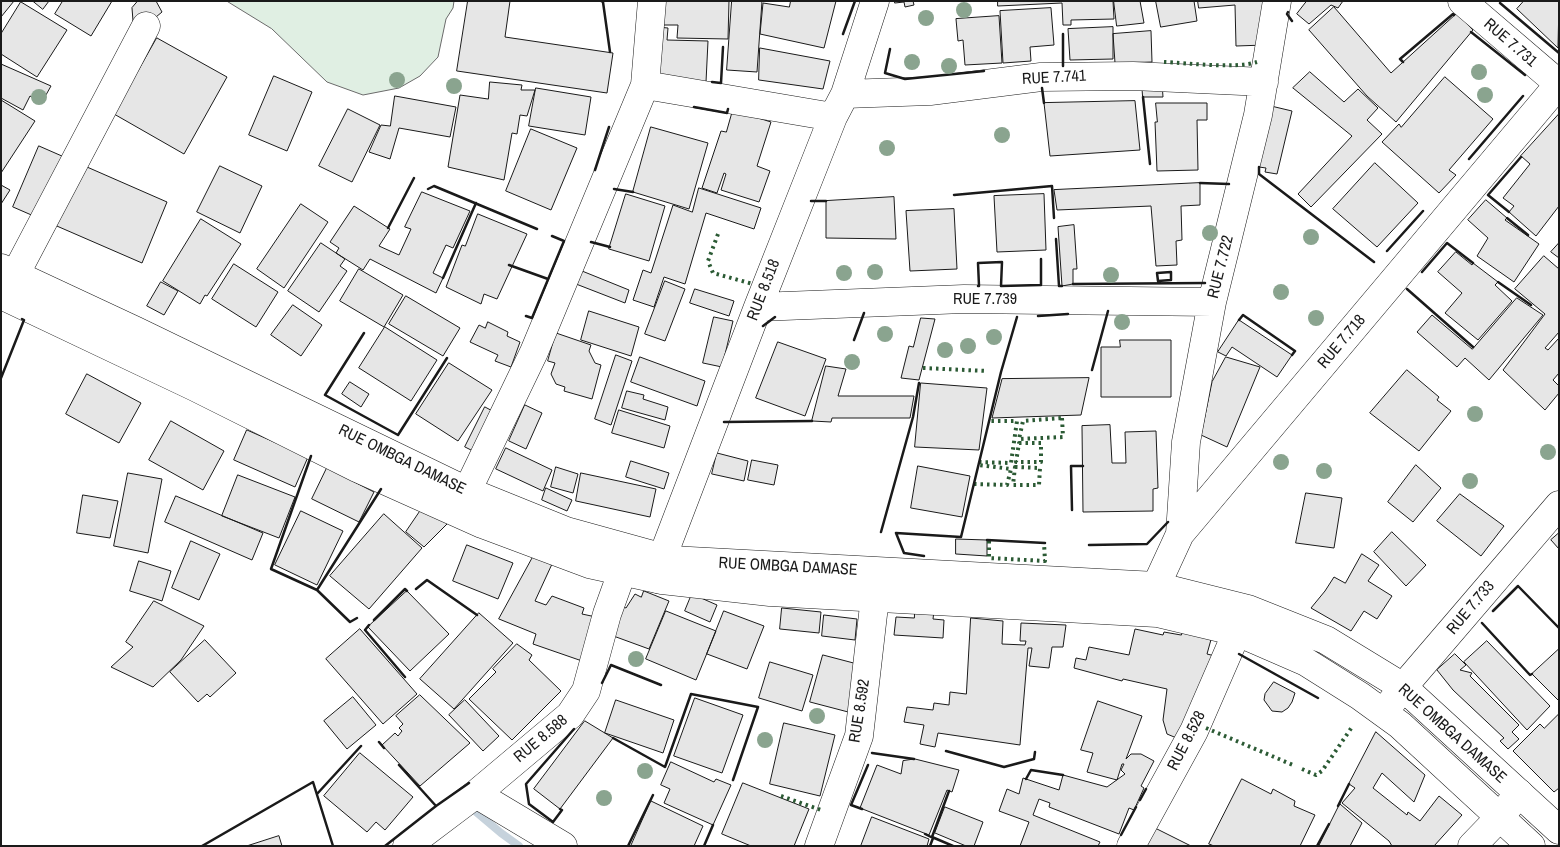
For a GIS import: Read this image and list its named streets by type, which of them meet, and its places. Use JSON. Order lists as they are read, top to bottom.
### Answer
{
  "streets": {
    "street": [
      "RUE 7.731",
      "RUE 7.741",
      "RUE 7.722",
      "RUE 8.518",
      "RUE 7.739",
      "RUE 7.718",
      "RUE OMBGA DAMASE",
      "RUE 7.733",
      "RUE 8.592",
      "RUE 8.588",
      "RUE 8.528"
    ]
  },
  "crossings": [
    ["RUE 7.731", "RUE 7.718"],
    ["RUE 7.741", "RUE 7.722"],
    ["RUE 7.741", "RUE 8.518"],
    ["RUE 7.722", "RUE 7.739"],
    ["RUE 7.722", "RUE 7.718"],
    ["RUE 8.518", "RUE 7.739"],
    ["RUE 8.518", "RUE OMBGA DAMASE"],
    ["RUE 7.718", "RUE OMBGA DAMASE"],
    ["RUE OMBGA DAMASE", "RUE 7.733"],
    ["RUE OMBGA DAMASE", "RUE 8.592"],
    ["RUE OMBGA DAMASE", "RUE 8.588"],
    ["RUE OMBGA DAMASE", "RUE 8.528"]
  ]
}
